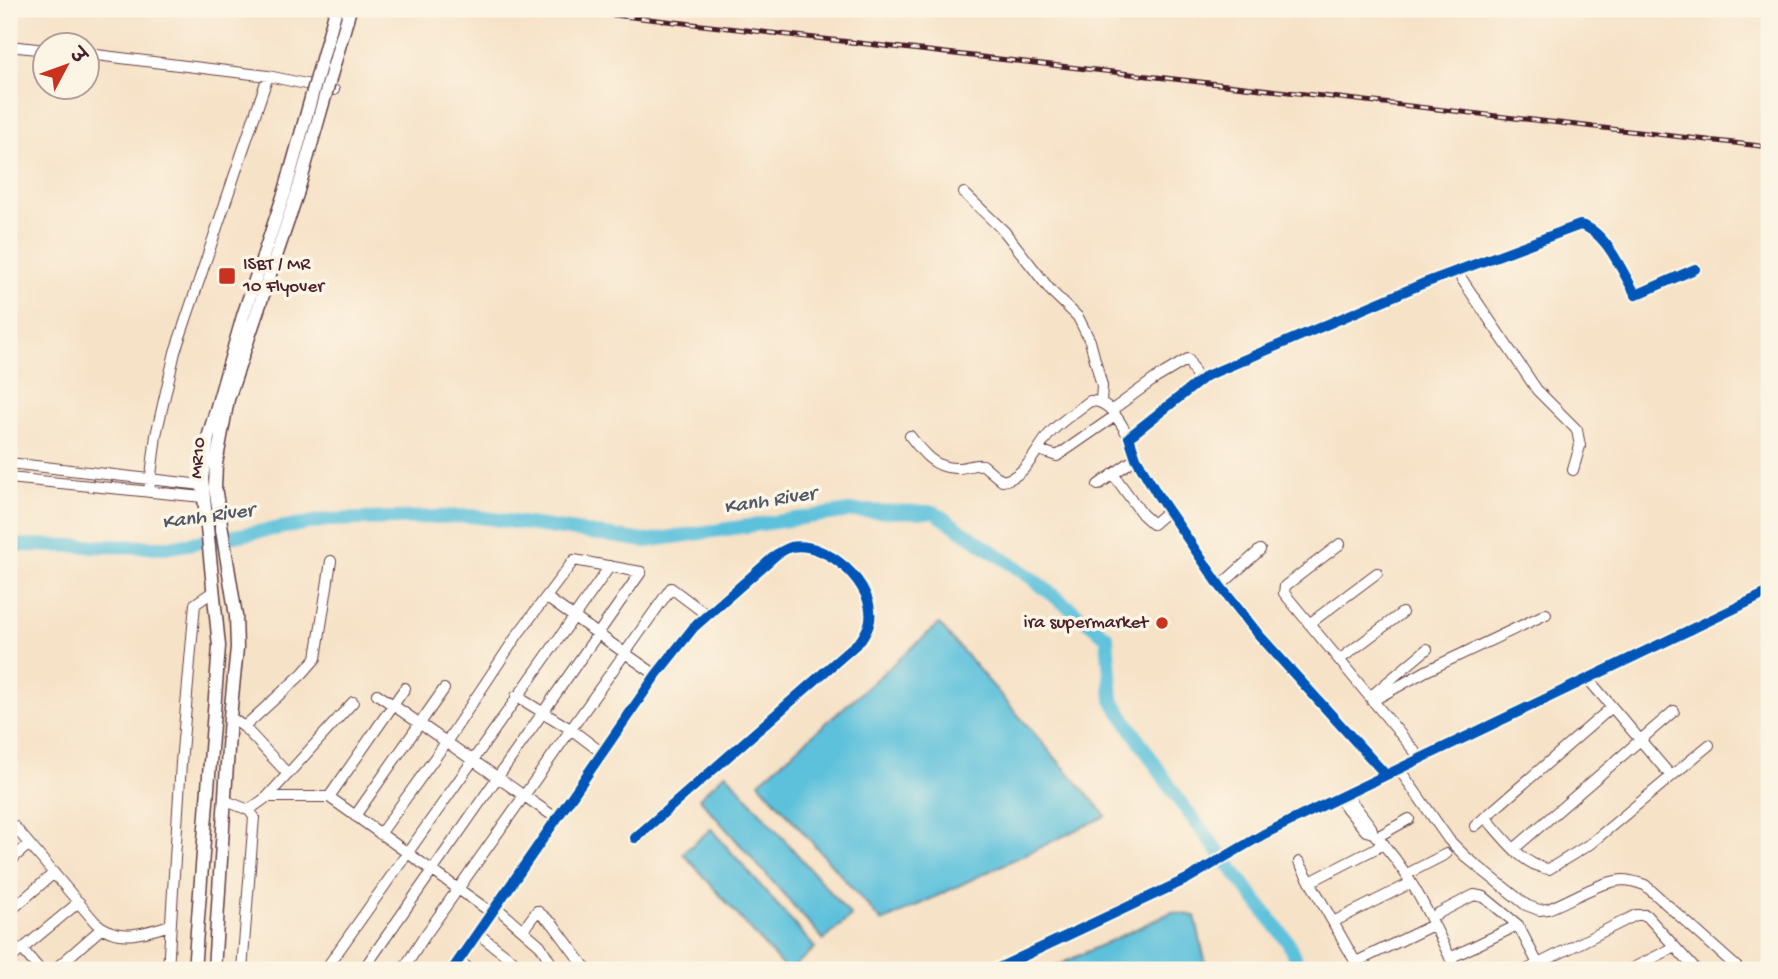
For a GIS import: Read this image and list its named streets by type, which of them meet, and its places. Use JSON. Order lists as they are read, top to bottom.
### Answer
{
  "streets": {
    "main road": ["MR10"]
  },
  "water": ["Kanh River"],
  "places": {
    "transit": ["ISBT / MR 10 Flyover"],
    "other": ["ira supermarket"]
  },
  "north": "top right"
}
